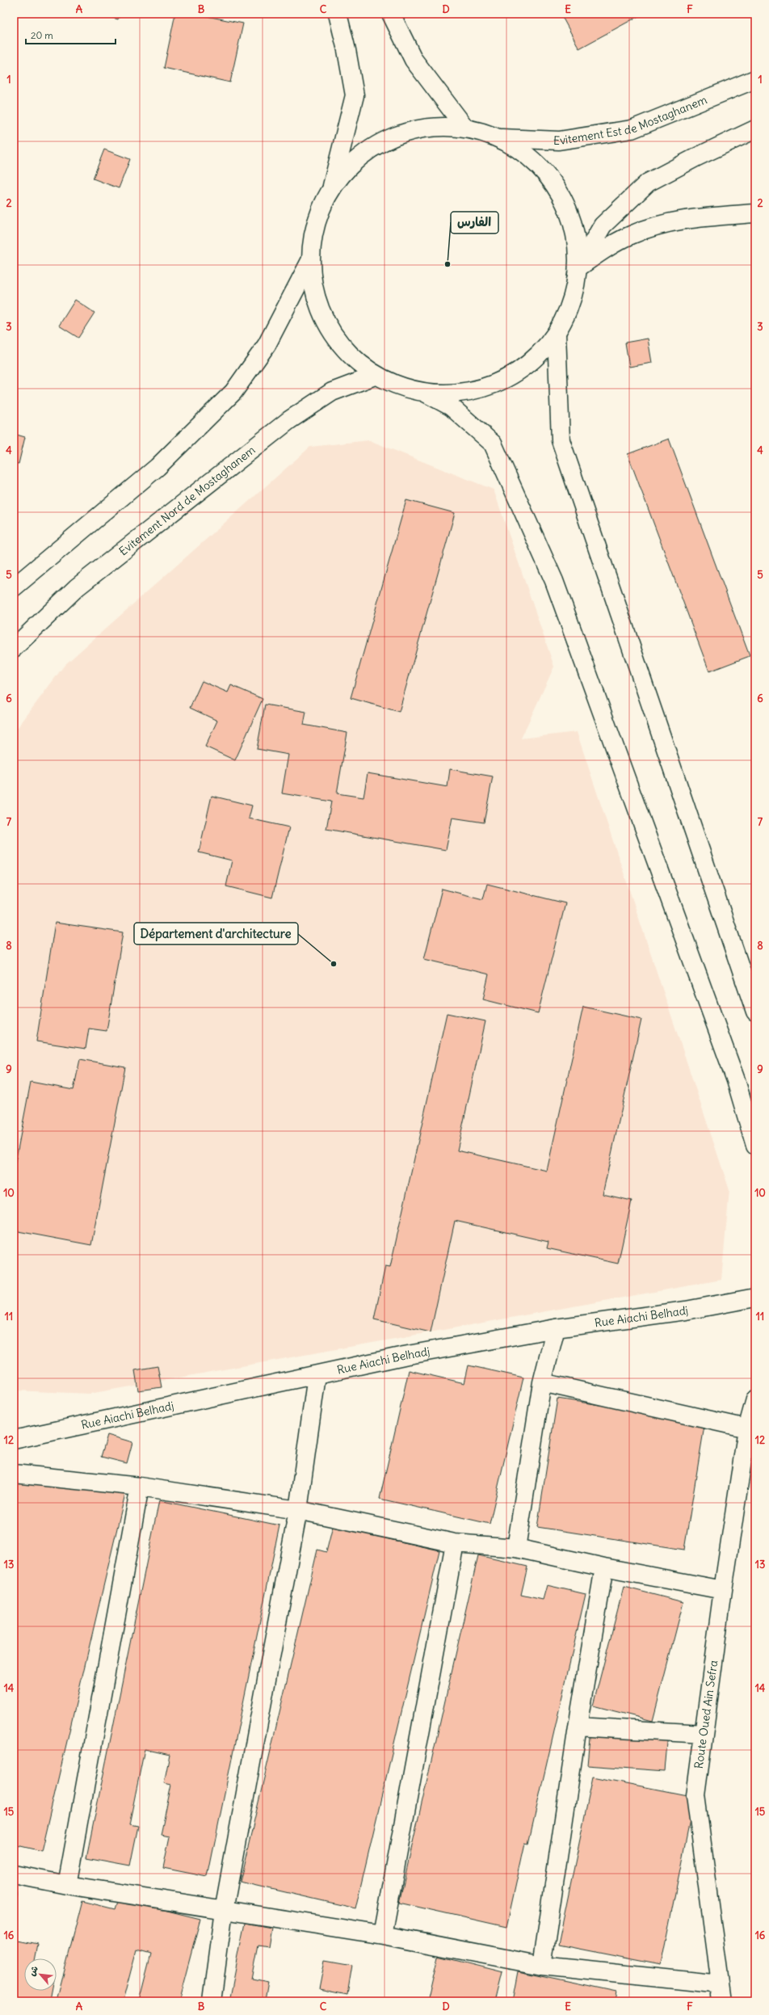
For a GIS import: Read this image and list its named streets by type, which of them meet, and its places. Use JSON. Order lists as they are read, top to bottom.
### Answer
{
  "streets": {
    "main road": [
      "Evitement Est de Mostaghanem",
      "Evitement Nord de Mostaghanem",
      "Rue Aiachi Belhadj",
      "Route Oued Ain Sefra"
    ]
  },
  "places": ["الفارس", "Département d'architecture"],
  "scale_bar": "20 m",
  "north": "top left",
  "grid": {
    "columns": [
      "A",
      "B",
      "C",
      "D",
      "E",
      "F"
    ],
    "rows": [
      "1",
      "2",
      "3",
      "4",
      "5",
      "6",
      "7",
      "8",
      "9",
      "10",
      "11",
      "12",
      "13",
      "14",
      "15",
      "16"
    ]
  }
}
